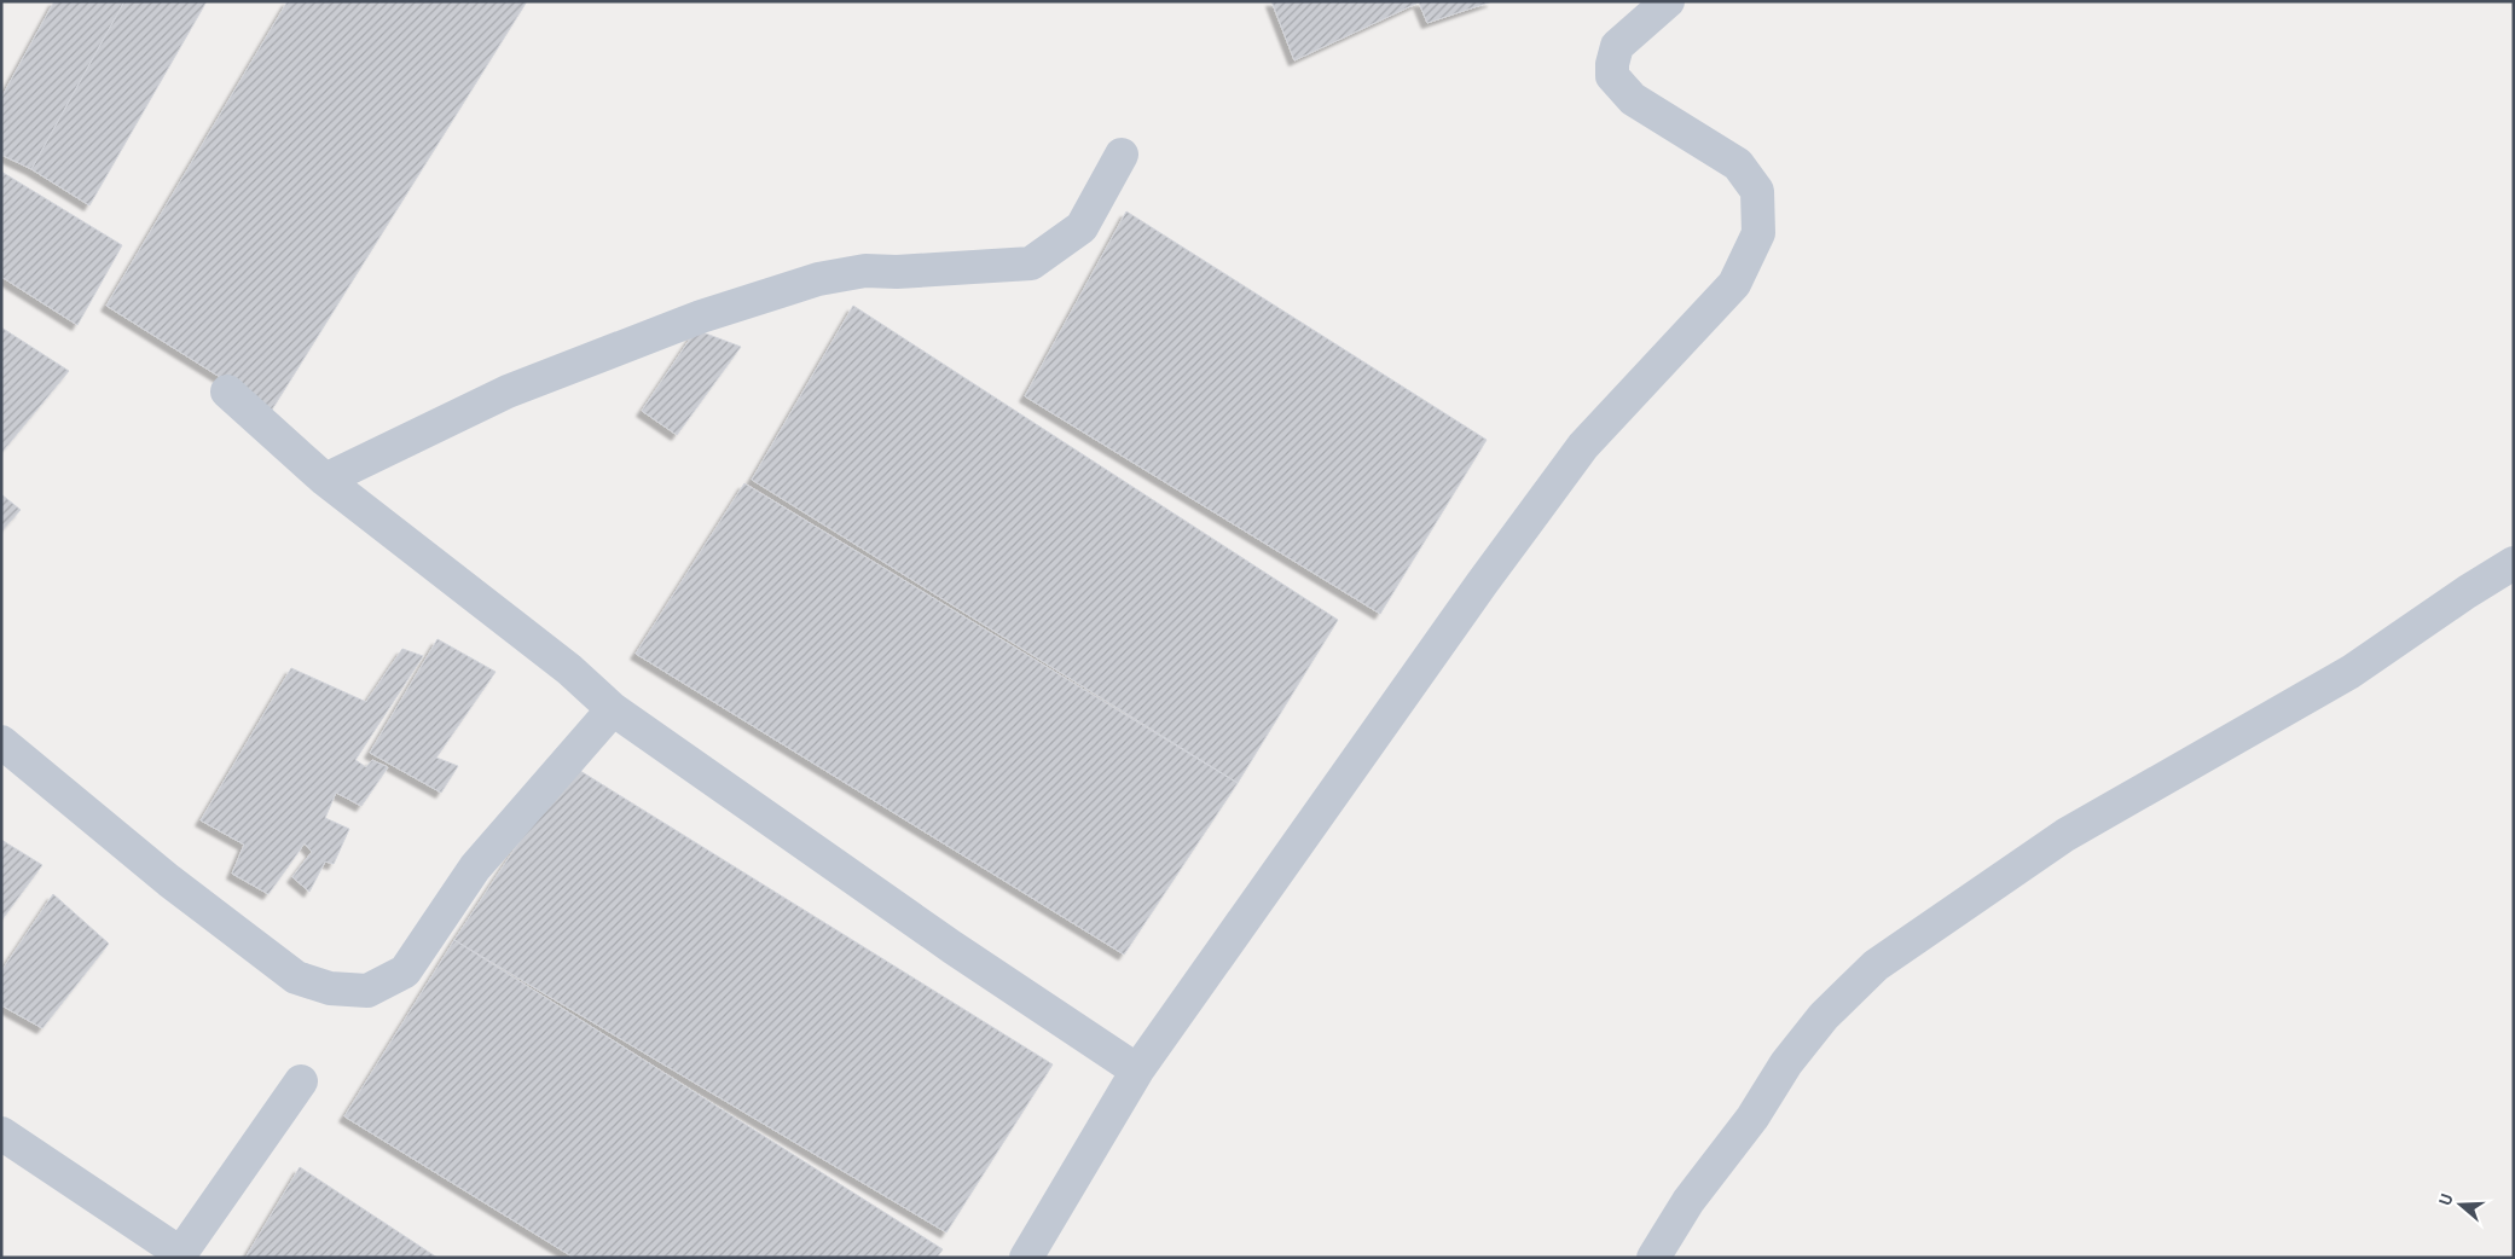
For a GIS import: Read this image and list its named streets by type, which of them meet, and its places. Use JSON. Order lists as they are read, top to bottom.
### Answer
{
  "north": "left"
}
